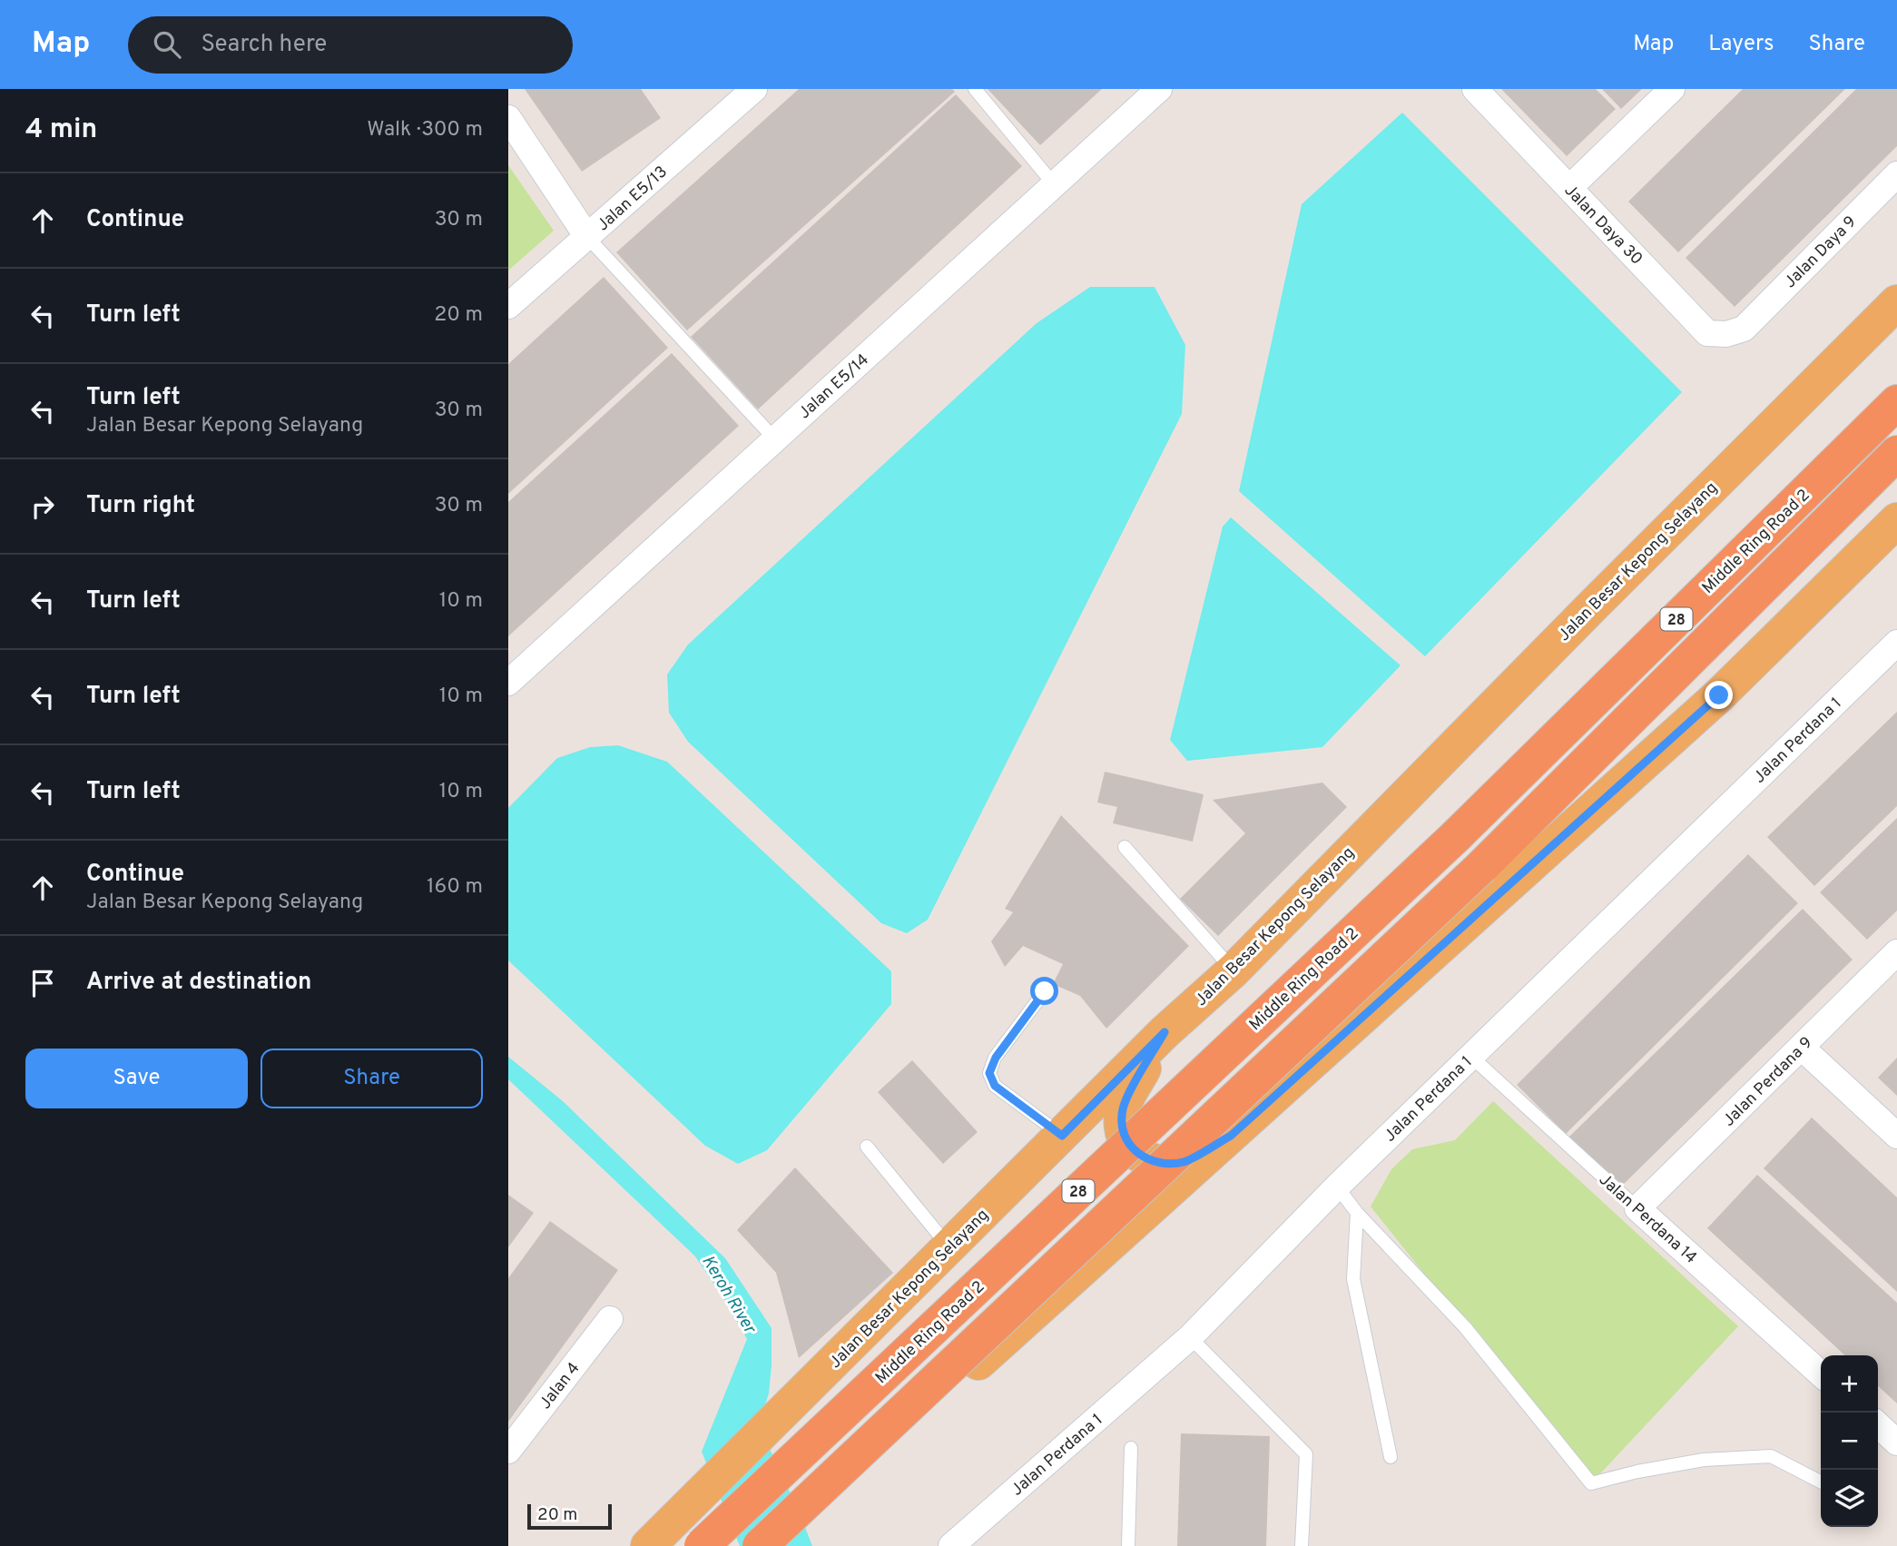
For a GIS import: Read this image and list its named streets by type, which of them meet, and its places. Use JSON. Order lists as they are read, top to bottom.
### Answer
{
  "streets": {
    "highway": ["Middle Ring Road 2", "28"],
    "main road": ["Jalan Besar Kepong Selayang"],
    "street": [
      "Jalan E5/13",
      "Jalan Daya 30",
      "Jalan Daya 9",
      "Jalan E5/14",
      "Jalan Perdana 1",
      "Jalan Perdana 9",
      "Jalan Perdana 14",
      "Jalan 4"
    ]
  },
  "crossings": [
    ["Jalan Daya 30", "Jalan Daya 9"],
    ["Jalan Perdana 1", "Jalan Perdana 14"],
    ["Jalan Perdana 9", "Jalan Perdana 14"]
  ],
  "water": ["Keroh River"],
  "scale_bar": "20 m",
  "page": {
    "header": "Map",
    "search": "Search here",
    "nav": ["Map", "Layers", "Share"],
    "heading": ["4 min", "Walk · 300 m"],
    "list": [
      ["Continue", "30 m"],
      ["Turn left", "20 m"],
      ["Turn left", "Jalan Besar Kepong Selayang", "30 m"],
      ["Turn right", "30 m"],
      ["Turn left", "10 m"],
      ["Turn left", "10 m"],
      ["Turn left", "10 m"],
      ["Continue", "Jalan Besar Kepong Selayang", "160 m"],
      "Arrive at destination"
    ],
    "buttons": ["Save", "Share"],
    "map_buttons": ["+", "−"],
    "scale": "20 m"
  }
}
